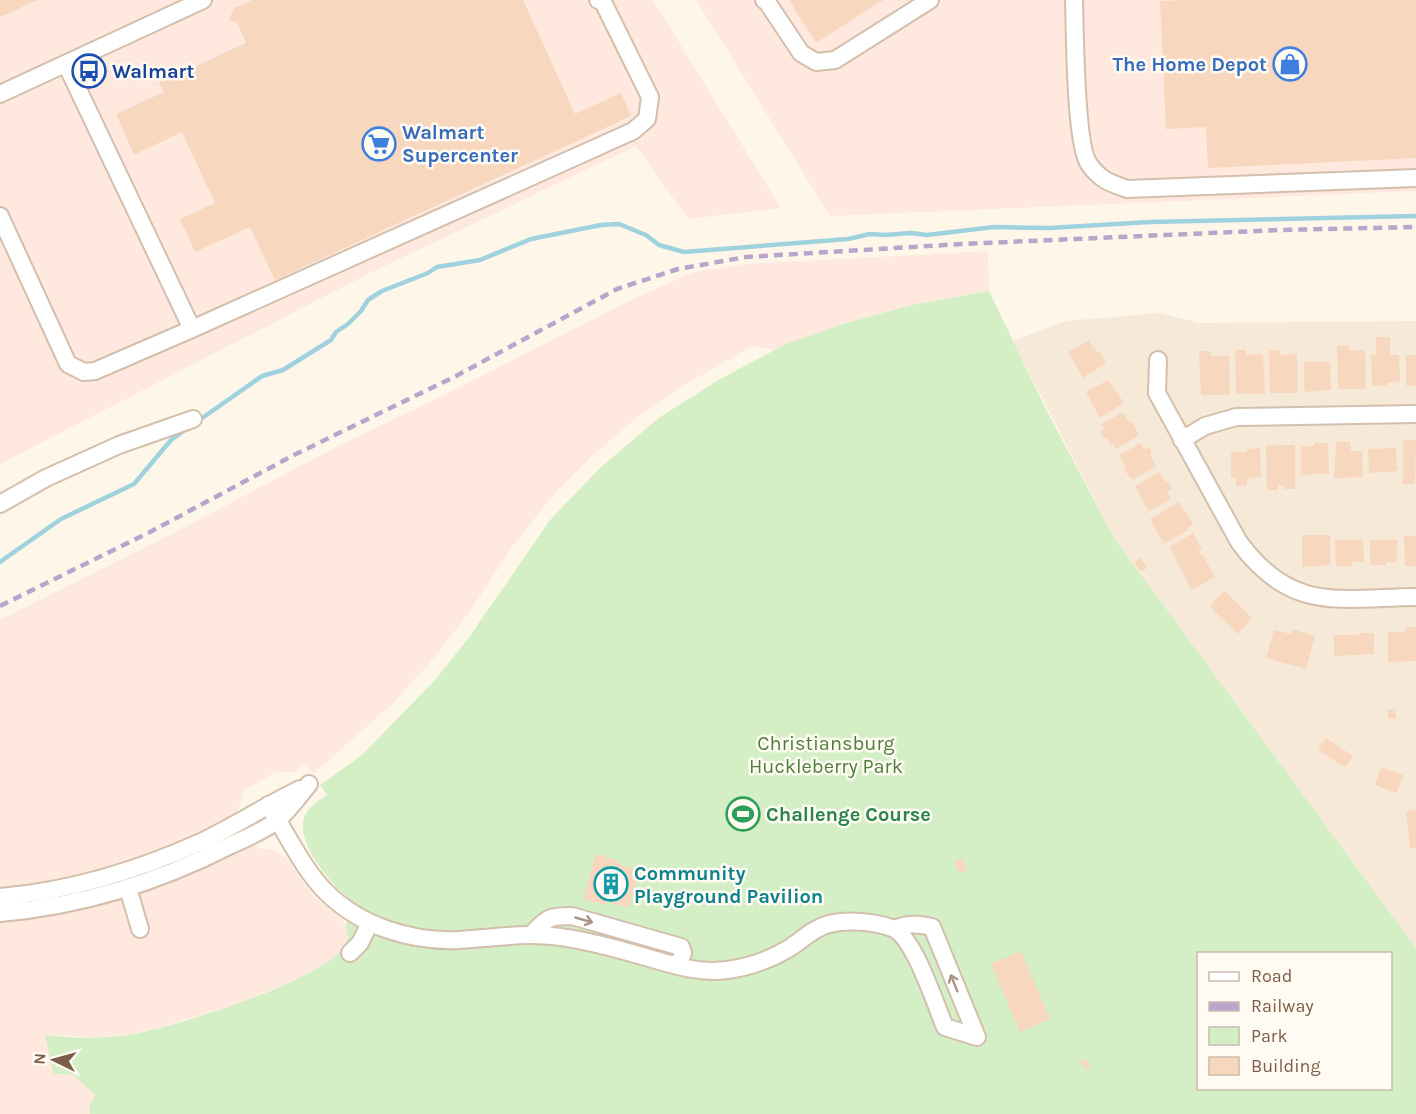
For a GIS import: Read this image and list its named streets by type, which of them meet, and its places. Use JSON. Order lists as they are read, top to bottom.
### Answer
{
  "parks": ["Christiansburg Huckleberry Park"],
  "places": {
    "shop": ["The Home Depot"],
    "bus stop": ["Walmart"],
    "supermarket": ["Walmart Supercenter"],
    "sports": ["Challenge Course"],
    "building": ["Community Playground Pavilion"]
  },
  "legend": [
    "Road",
    "Railway",
    "Park",
    "Building"
  ],
  "north": "left"
}
